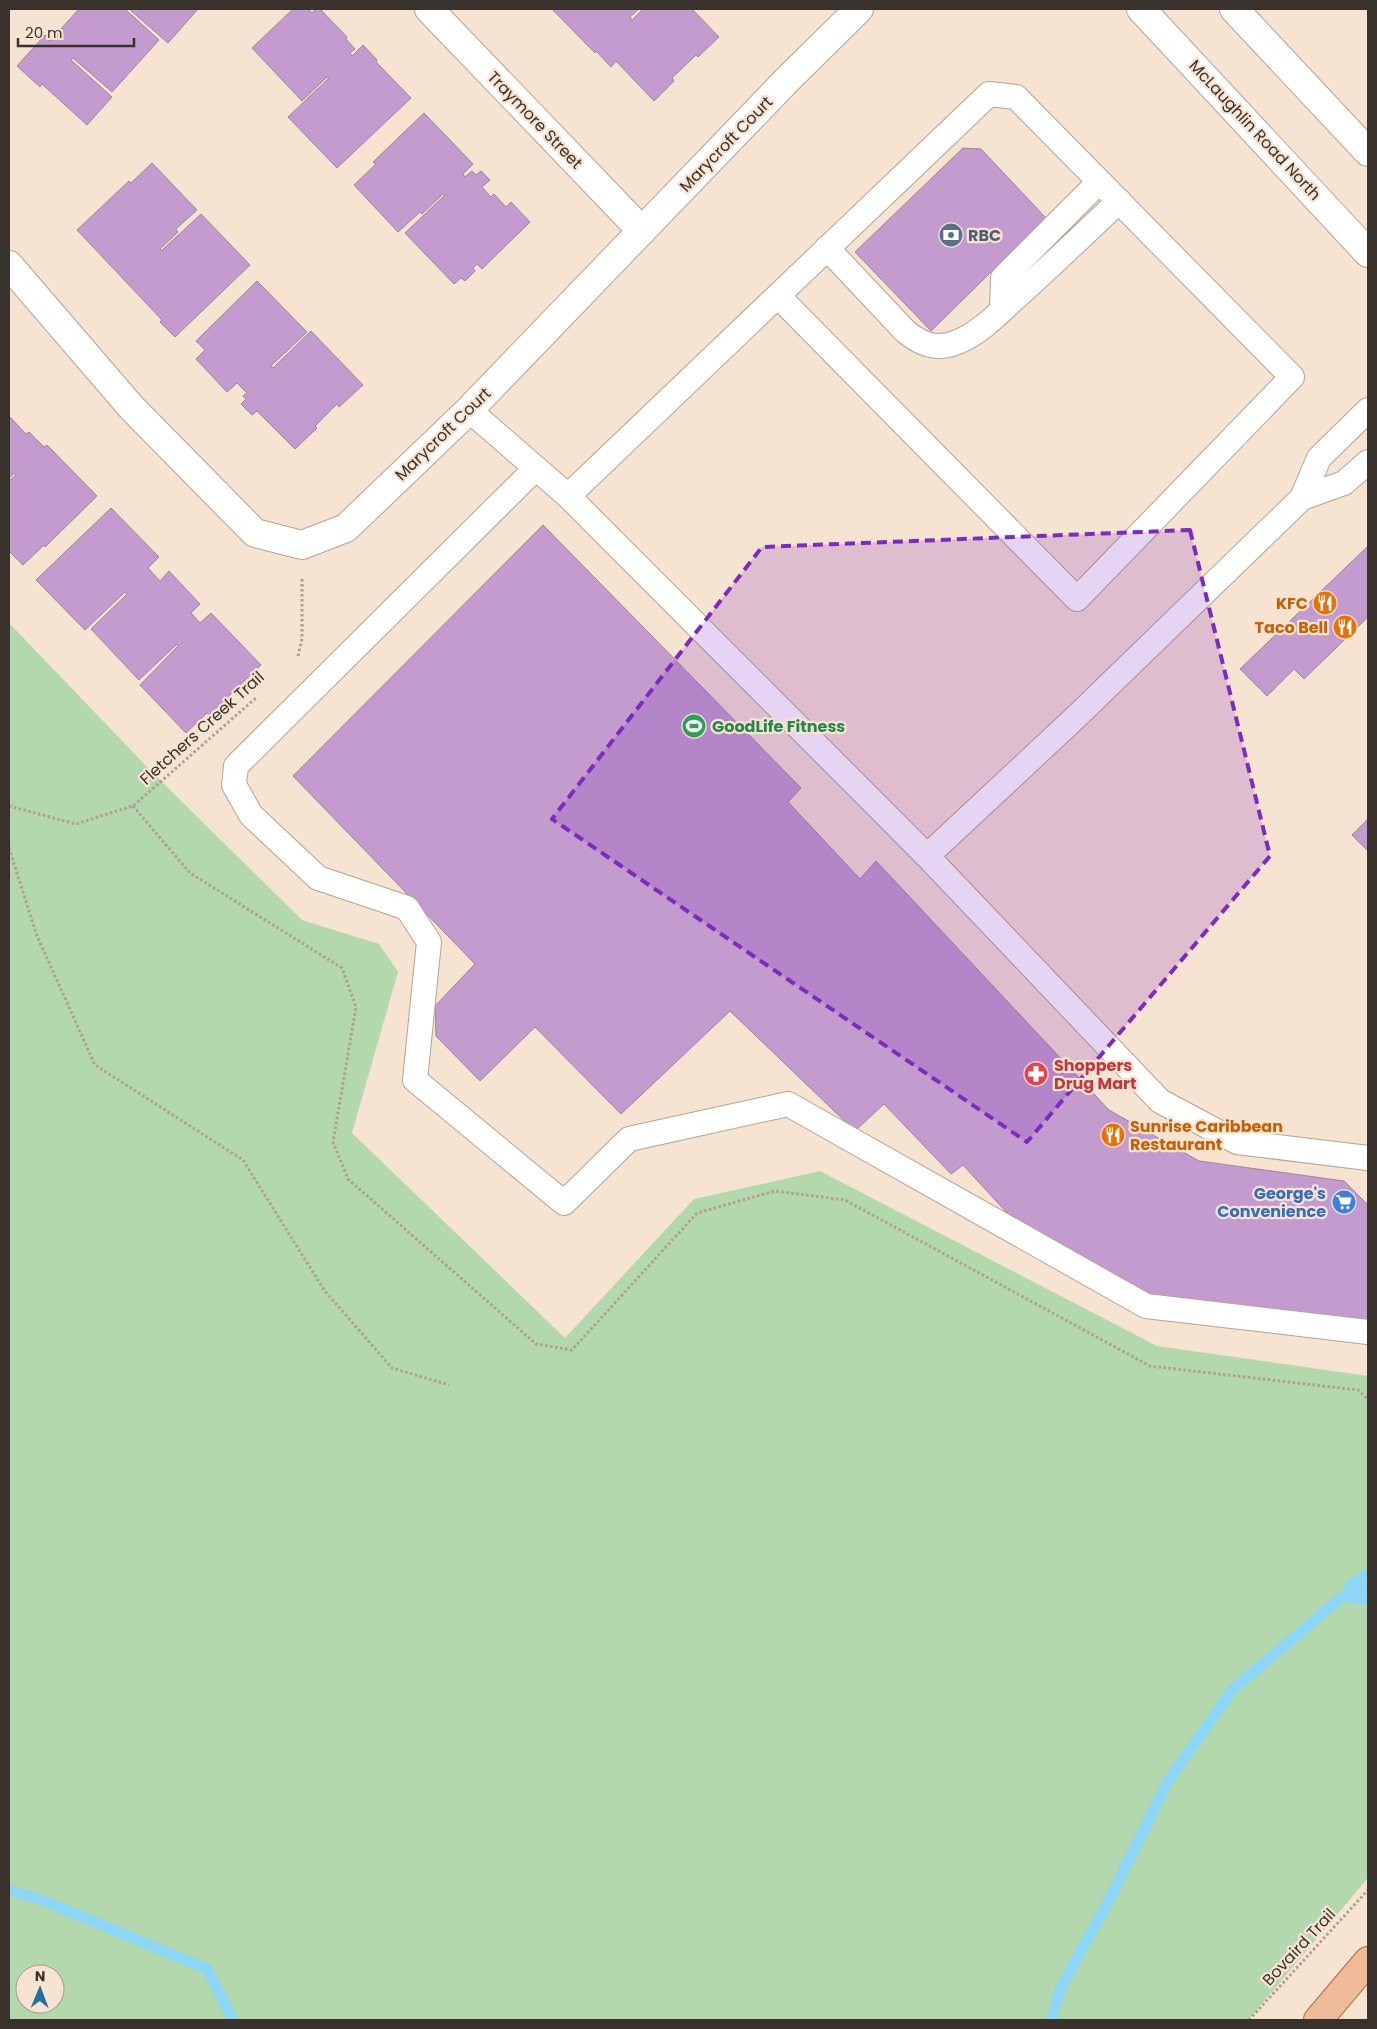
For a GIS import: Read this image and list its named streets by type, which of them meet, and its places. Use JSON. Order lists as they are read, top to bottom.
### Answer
{
  "streets": {
    "street": ["Traymore Street", "McLaughlin Road North", "Marycroft Court"],
    "path": ["Fletchers Creek Trail", "Bovaird Trail"]
  },
  "crossings": [
    ["Traymore Street", "Marycroft Court"]
  ],
  "places": {
    "bank": ["RBC"],
    "restaurant": ["KFC", "Taco Bell", "Sunrise Caribbean Restaurant"],
    "sports": ["GoodLife Fitness"],
    "pharmacy": ["Shoppers Drug Mart"],
    "supermarket": ["George's Convenience"]
  },
  "scale_bar": "20 m",
  "north": "top"
}
